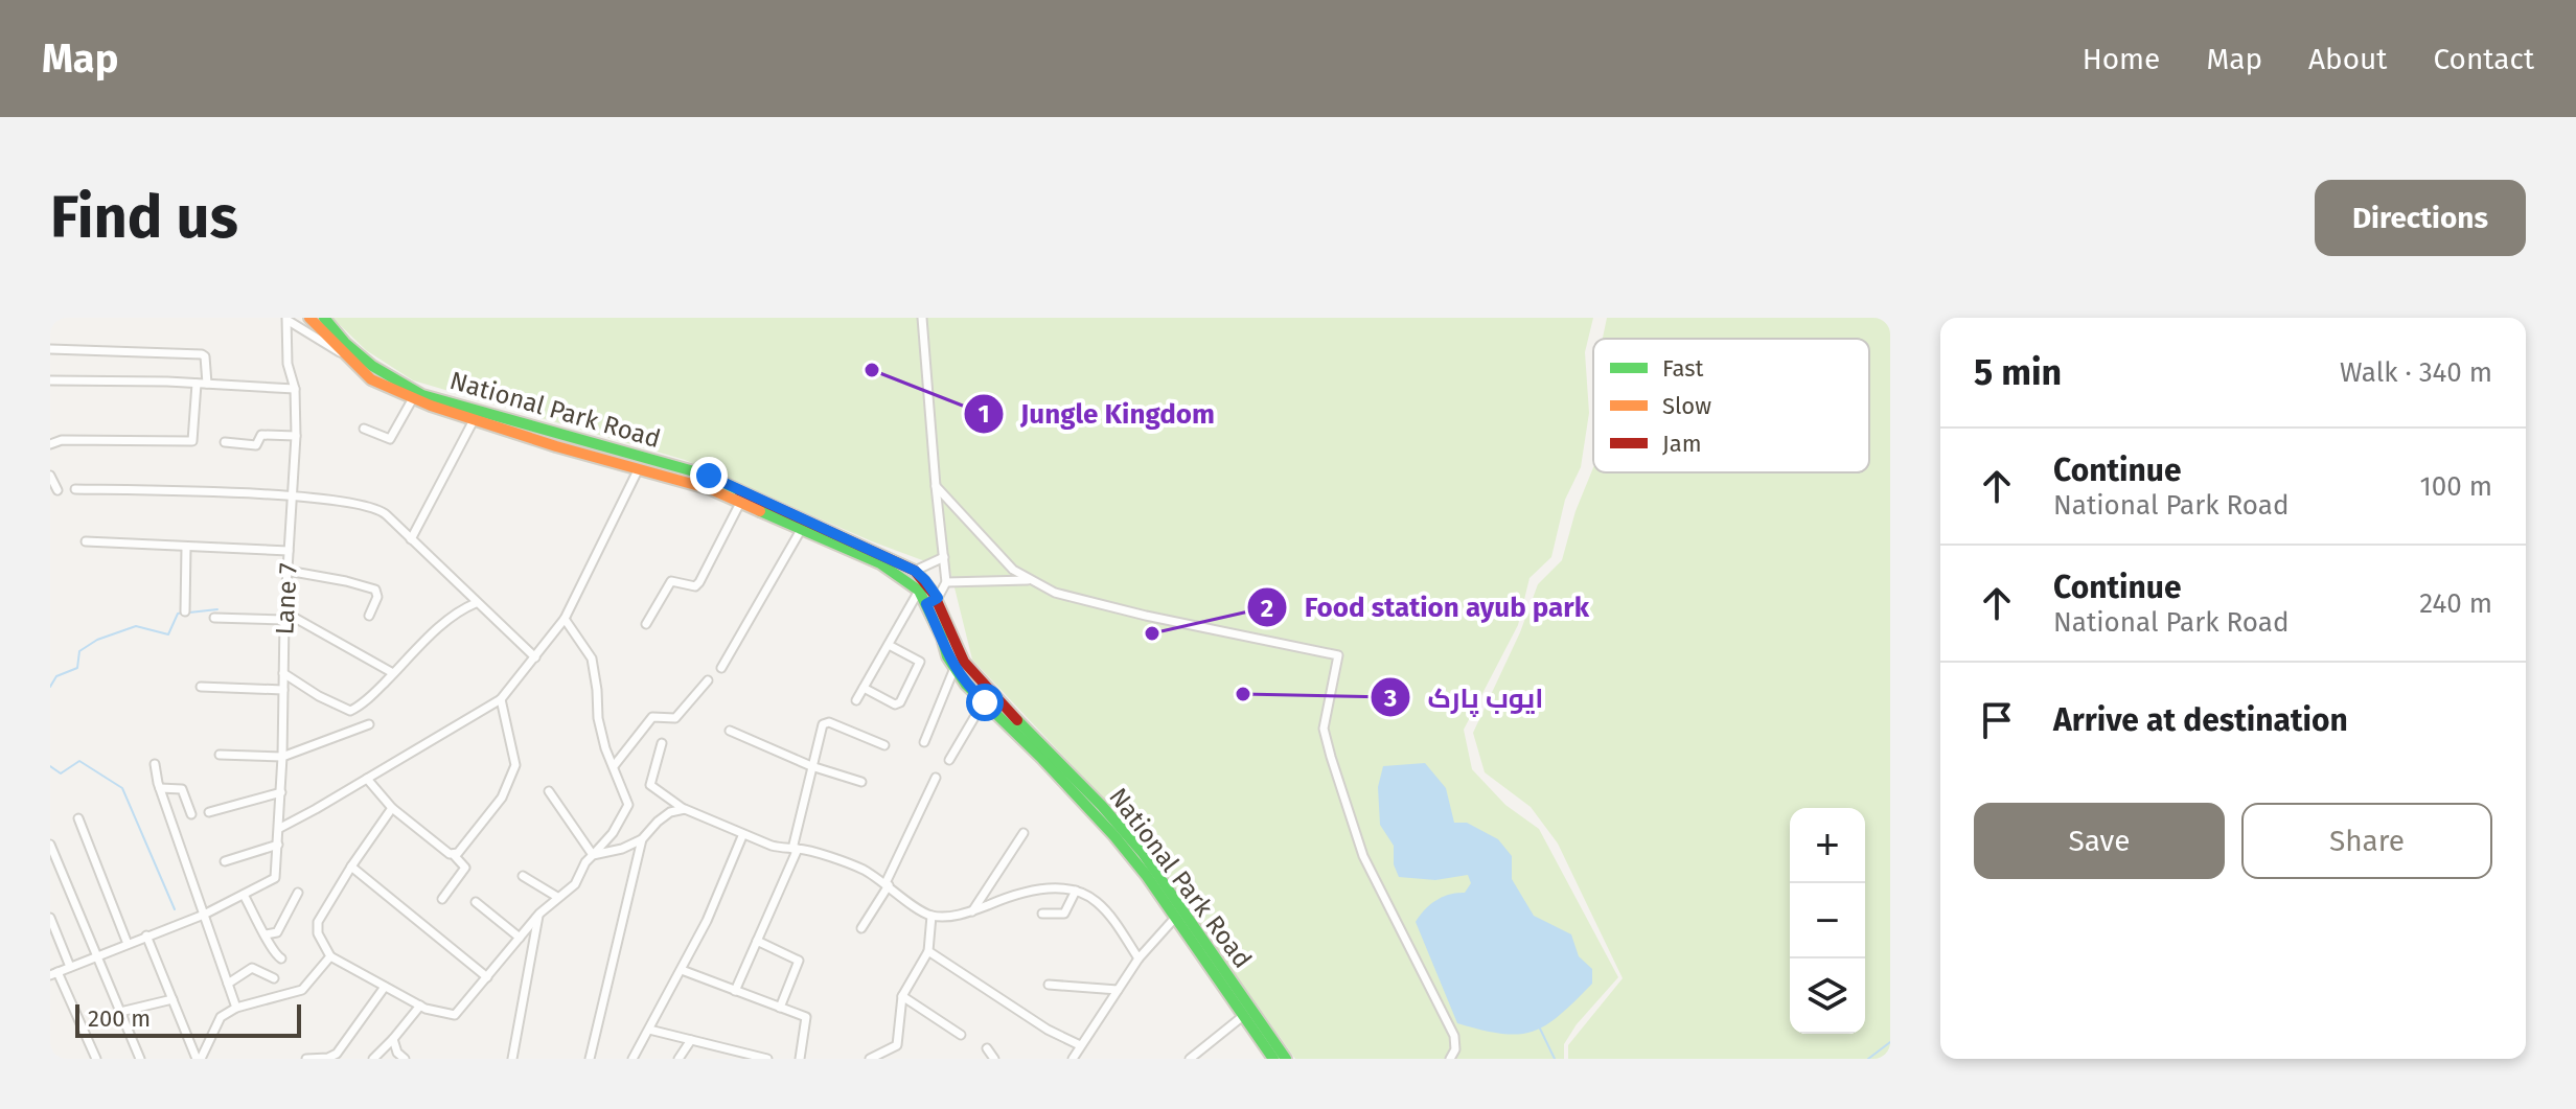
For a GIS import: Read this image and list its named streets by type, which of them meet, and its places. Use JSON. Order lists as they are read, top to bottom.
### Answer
{
  "streets": {
    "main road": ["National Park Road"],
    "street": ["Lane 7"]
  },
  "places": ["Jungle Kingdom", "Food station ayub park", "ایوب پارک"],
  "legend": ["Fast", "Slow", "Jam"],
  "scale_bar": "200 m",
  "page": {
    "header": "Map",
    "nav": [
      "Home",
      "Map",
      "About",
      "Contact"
    ],
    "buttons": [
      "Directions",
      ["Save", "Share"]
    ],
    "title": "Find us",
    "heading": ["5 min", "Walk · 340 m"],
    "list": [
      ["Continue", "National Park Road", "100 m"],
      ["Continue", "National Park Road", "240 m"],
      "Arrive at destination"
    ],
    "map_buttons": ["+", "−"],
    "scale": "200 m"
  }
}
